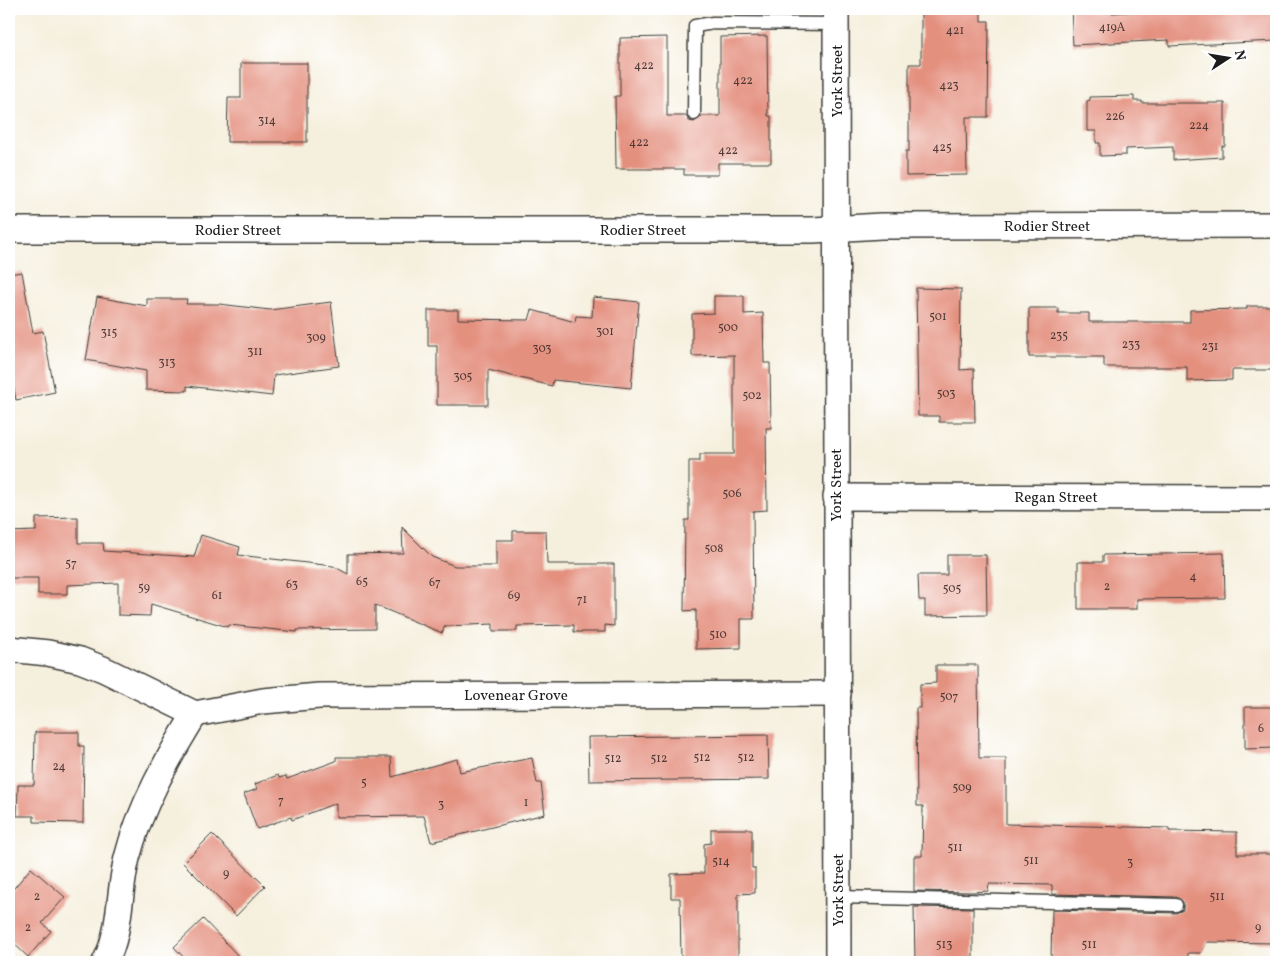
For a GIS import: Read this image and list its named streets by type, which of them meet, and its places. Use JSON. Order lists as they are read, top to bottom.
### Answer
{
  "streets": {
    "street": [
      "York Street",
      "Rodier Street",
      "Regan Street",
      "Lovenear Grove"
    ]
  },
  "crossings": [
    ["York Street", "Rodier Street"],
    ["York Street", "Regan Street"],
    ["York Street", "Lovenear Grove"]
  ],
  "house_numbers": [
    "419A",
    "421",
    "422",
    "422",
    "423",
    "226",
    "314",
    "224",
    "422",
    "425",
    "422",
    "501",
    "500",
    "301",
    "315",
    "235",
    "309",
    "233",
    "231",
    "303",
    "311",
    "313",
    "305",
    "503",
    "502",
    "506",
    "508",
    "57",
    "4",
    "65",
    "67",
    "63",
    "2",
    "59",
    "505",
    "61",
    "69",
    "71",
    "510",
    "507",
    "6",
    "512",
    "512",
    "512",
    "512",
    "24",
    "5",
    "509",
    "7",
    "1",
    "3",
    "511",
    "511",
    "514",
    "3",
    "9",
    "2",
    "511",
    "2",
    "9",
    "513",
    "511"
  ],
  "north": "right"
}
